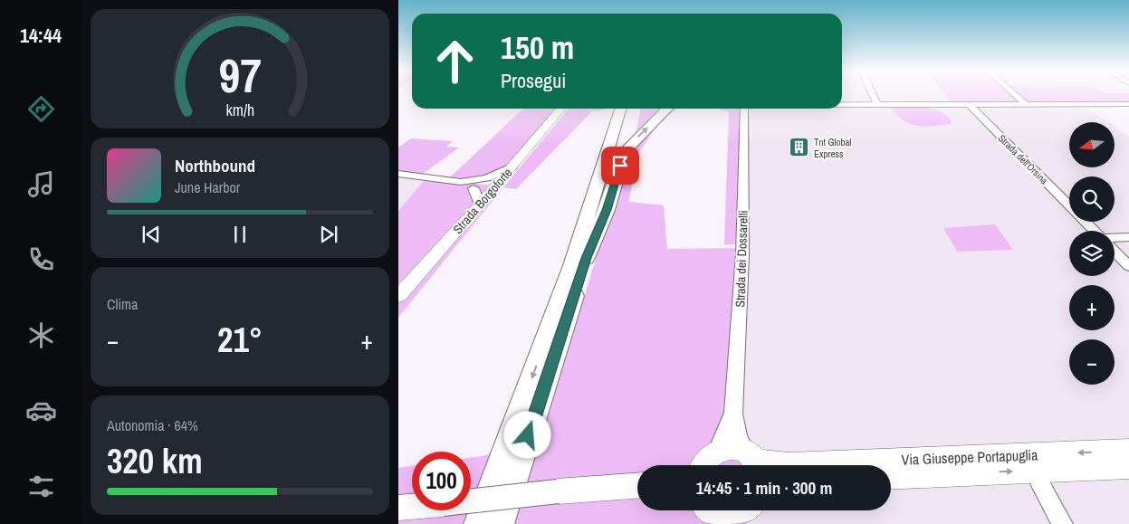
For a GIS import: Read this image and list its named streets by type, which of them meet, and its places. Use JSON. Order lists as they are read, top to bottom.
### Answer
{
  "streets": {
    "main road": ["Strada Borgoforte", "Via Giuseppe Portapuglia"],
    "street": ["Strada dell'Orsina", "Strada dei Dossarelli"]
  },
  "crossings": [
    ["Strada dei Dossarelli", "Via Giuseppe Portapuglia"]
  ],
  "places": {
    "building": ["Tnt Global Express"]
  },
  "north": "left",
  "page": {
    "tabs": "14:44",
    "turn": ["150 m", "Prosegui"],
    "map_buttons": ["+", "−"],
    "song": ["Northbound", "June Harbor"],
    "tile": [
      "Clima",
      ["Autonomia · 64%", "320 km"]
    ],
    "heat": ["−", "21°", "+"],
    "limit": "100",
    "trip": "14:45 · 1 min · 300 m",
    "gauge": ["97", "km/h"]
  }
}
